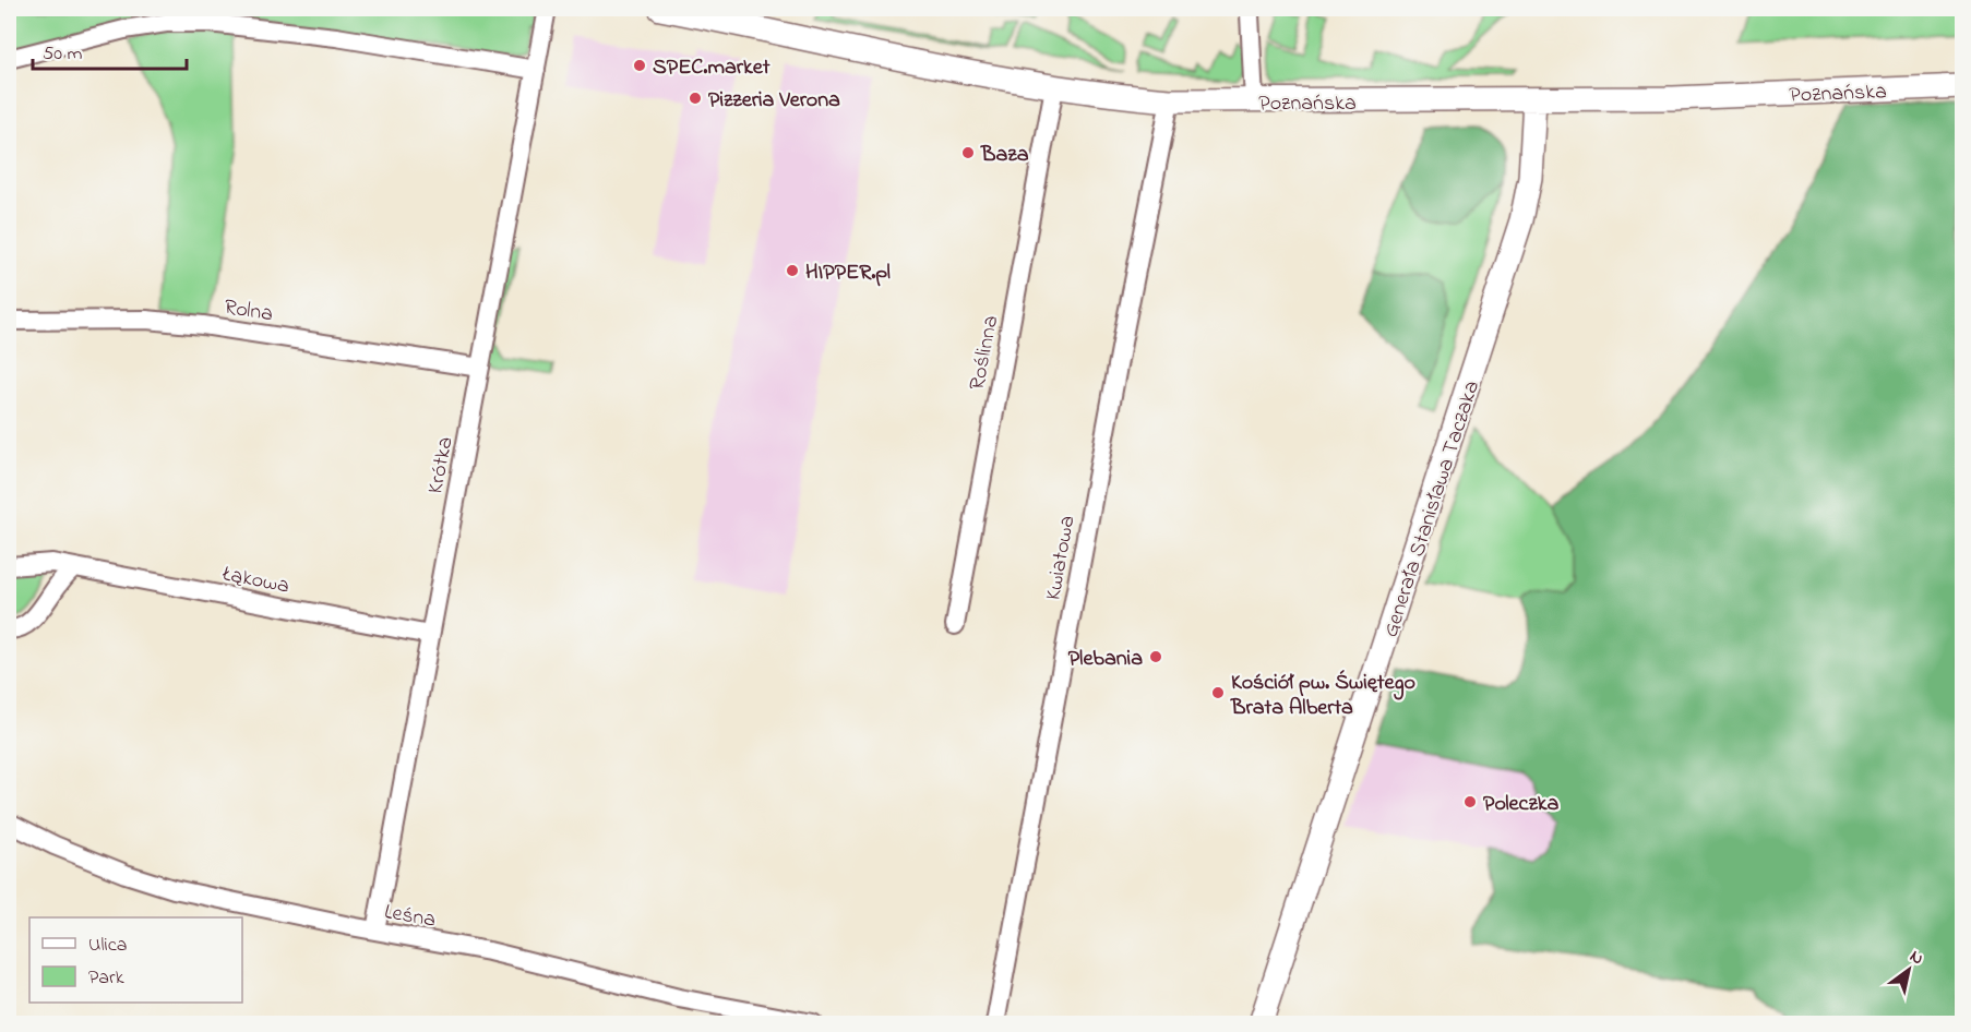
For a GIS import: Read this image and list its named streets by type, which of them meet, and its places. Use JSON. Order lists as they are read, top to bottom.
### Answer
{
  "streets": {
    "street": [
      "Poznańska",
      "Rolna",
      "Roślinna",
      "Krótka",
      "Generała Stanisława Taczaka",
      "Kwiatowa",
      "Łąkowa",
      "Leśna"
    ]
  },
  "crossings": [
    ["Poznańska", "Roślinna"],
    ["Poznańska", "Generała Stanisława Taczaka"],
    ["Poznańska", "Kwiatowa"],
    ["Rolna", "Krótka"],
    ["Krótka", "Łąkowa"],
    ["Krótka", "Leśna"]
  ],
  "places": [
    "SPEC.market",
    "Pizzeria Verona",
    "Baza",
    "HIPPER.pl",
    "Plebania",
    "Kościół pw. Świętego Brata Alberta",
    "Poleczka"
  ],
  "legend": ["Ulica", "Park"],
  "scale_bar": "50 m",
  "north": "top right"
}
